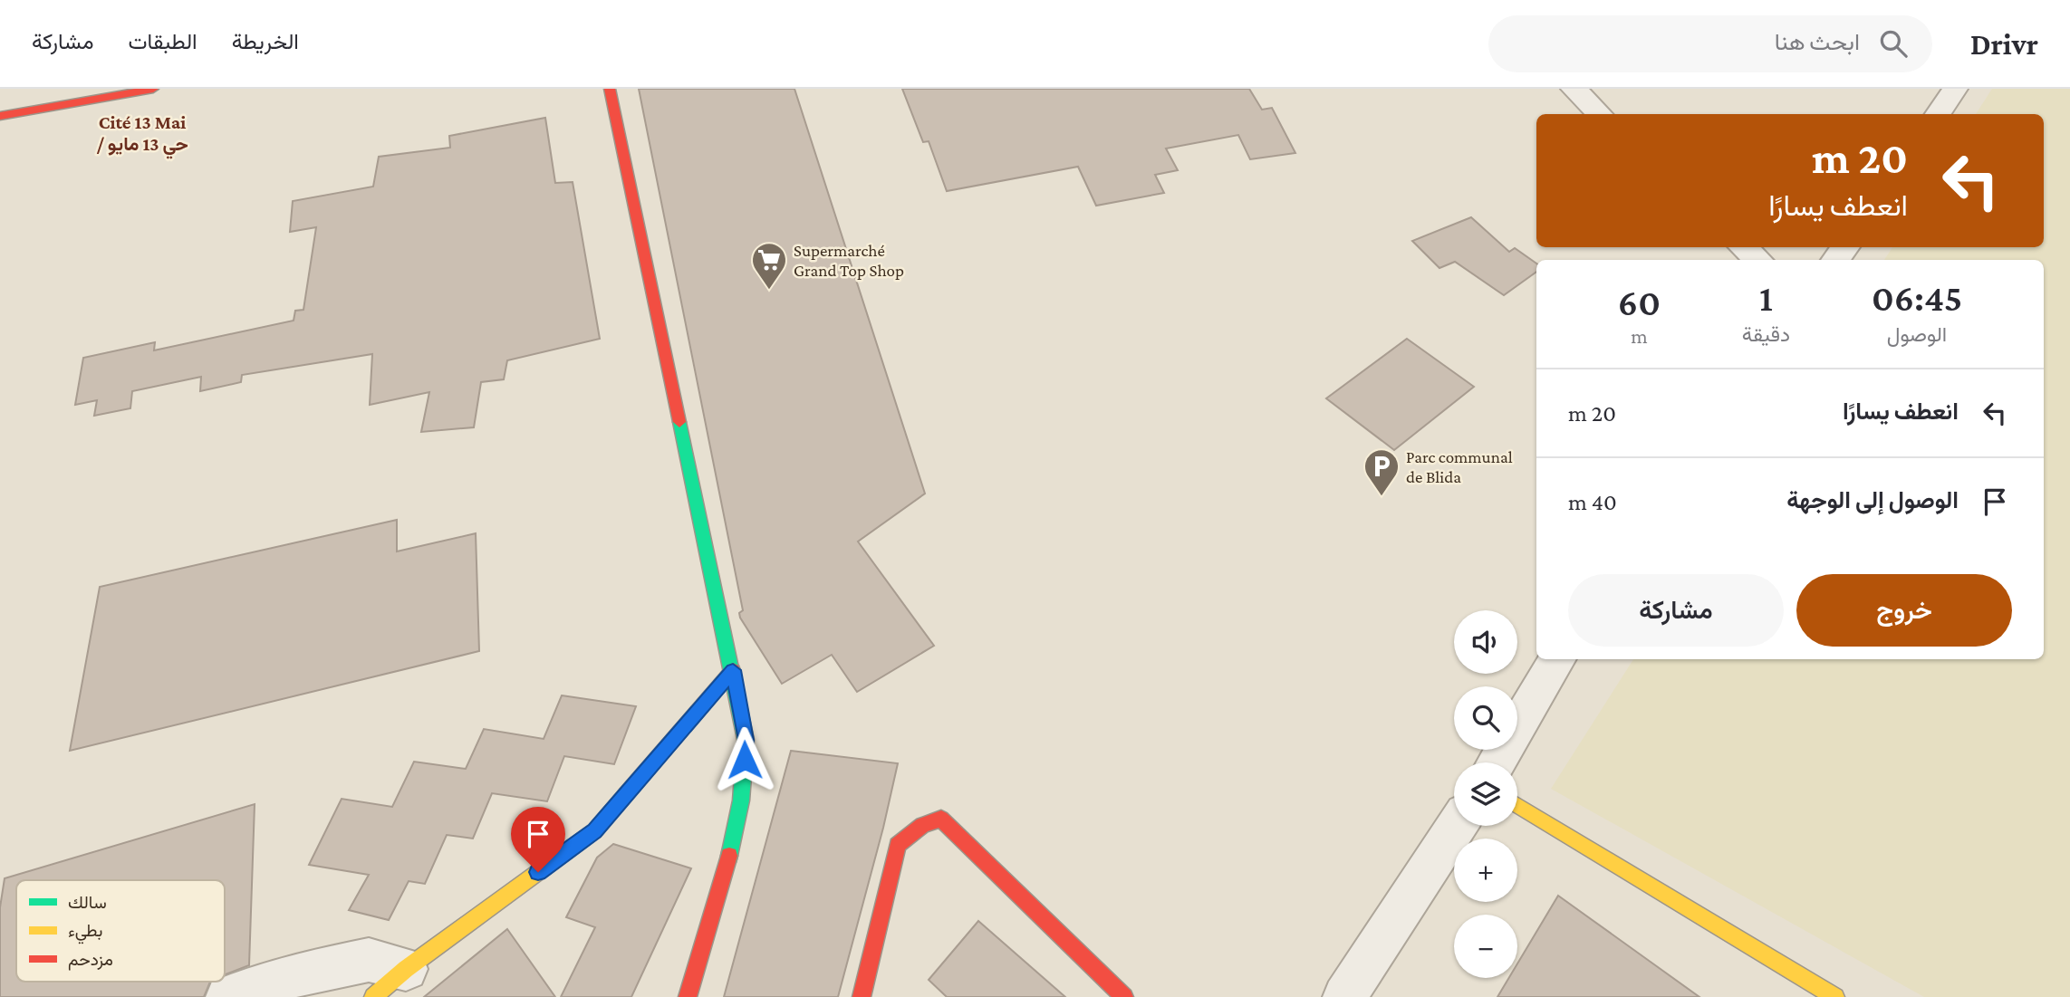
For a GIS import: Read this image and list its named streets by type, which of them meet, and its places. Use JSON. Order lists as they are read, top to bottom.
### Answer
{
  "districts": ["Cité 13 Mai / حي 13 مايو"],
  "places": {
    "supermarket": ["Supermarché Grand Top Shop"],
    "parking": ["Parc communal de Blida"]
  },
  "legend": ["سالك", "بطيء", "مزدحم"],
  "page": {
    "header": "Drivr",
    "search": "ابحث هنا",
    "nav": ["الخريطة", "الطبقات", "مشاركة"],
    "turn": ["20 m", "انعطف يسارًا"],
    "eta": [
      "06:45",
      "الوصول",
      "1",
      "دقيقة",
      "60",
      "m"
    ],
    "list": [
      {
        "name": "انعطف يسارًا",
        "value": "20 m"
      },
      {
        "name": "الوصول إلى الوجهة",
        "value": "40 m"
      }
    ],
    "buttons": ["خروج", "مشاركة"],
    "map_buttons": ["+", "−"]
  }
}
